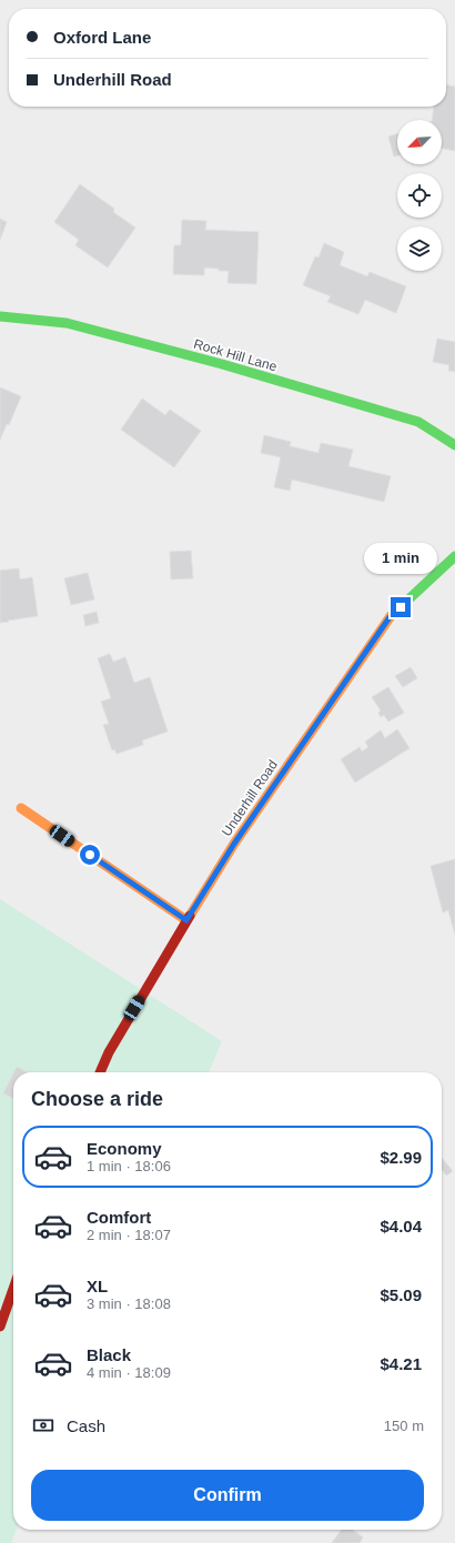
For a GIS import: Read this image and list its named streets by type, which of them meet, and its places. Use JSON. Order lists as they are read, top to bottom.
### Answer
{
  "streets": {
    "street": ["Rock Hill Lane", "Underhill Road"]
  },
  "north": "bottom left",
  "page": {
    "banner": ["Oxford Lane", "Underhill Road"],
    "bubble": "1 min",
    "heading": "Choose a ride",
    "list": [
      {
        "name": "Economy",
        "note": "1 min · 18:06",
        "value": "$2.99"
      },
      {
        "name": "Comfort",
        "note": "2 min · 18:07",
        "value": "$4.04"
      },
      {
        "name": "XL",
        "note": "3 min · 18:08",
        "value": "$5.09"
      },
      {
        "name": "Black",
        "note": "4 min · 18:09",
        "value": "$4.21"
      }
    ],
    "pay": ["Cash", "150 m"],
    "buttons": "Confirm"
  }
}
